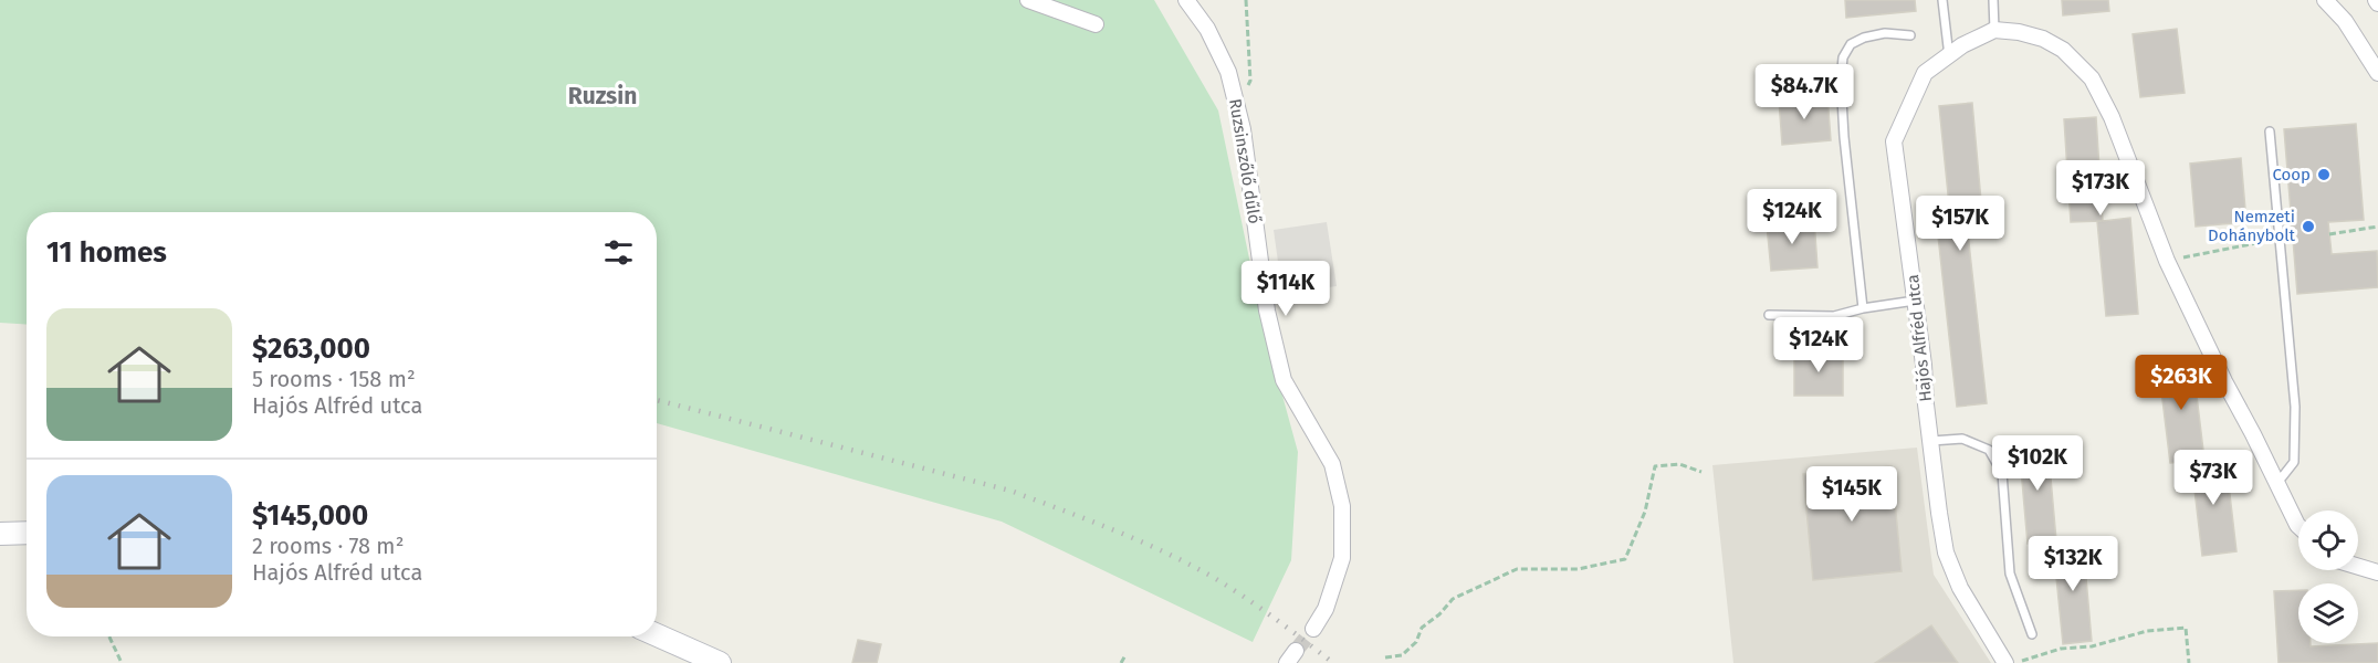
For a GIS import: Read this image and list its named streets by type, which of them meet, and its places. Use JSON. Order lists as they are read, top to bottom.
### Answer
{
  "streets": {
    "street": ["Ruzsinszőlő dűlő", "Hajós Alfréd utca"]
  },
  "districts": ["Ruzsin"],
  "places": ["Coop", "Nemzeti Dohánybolt"],
  "page": {
    "price": [
      "$84.7K",
      "$173K",
      "$124K",
      "$157K",
      "$114K",
      "$124K",
      "$263K",
      "$102K",
      "$73K",
      "$145K",
      "$132K"
    ],
    "heading": "11 homes",
    "list": [
      {
        "name": "$263,000",
        "note": "5 rooms · 158 m² · Hajós Alfréd utca"
      },
      {
        "name": "$145,000",
        "note": "2 rooms · 78 m² · Hajós Alfréd utca"
      }
    ]
  }
}
